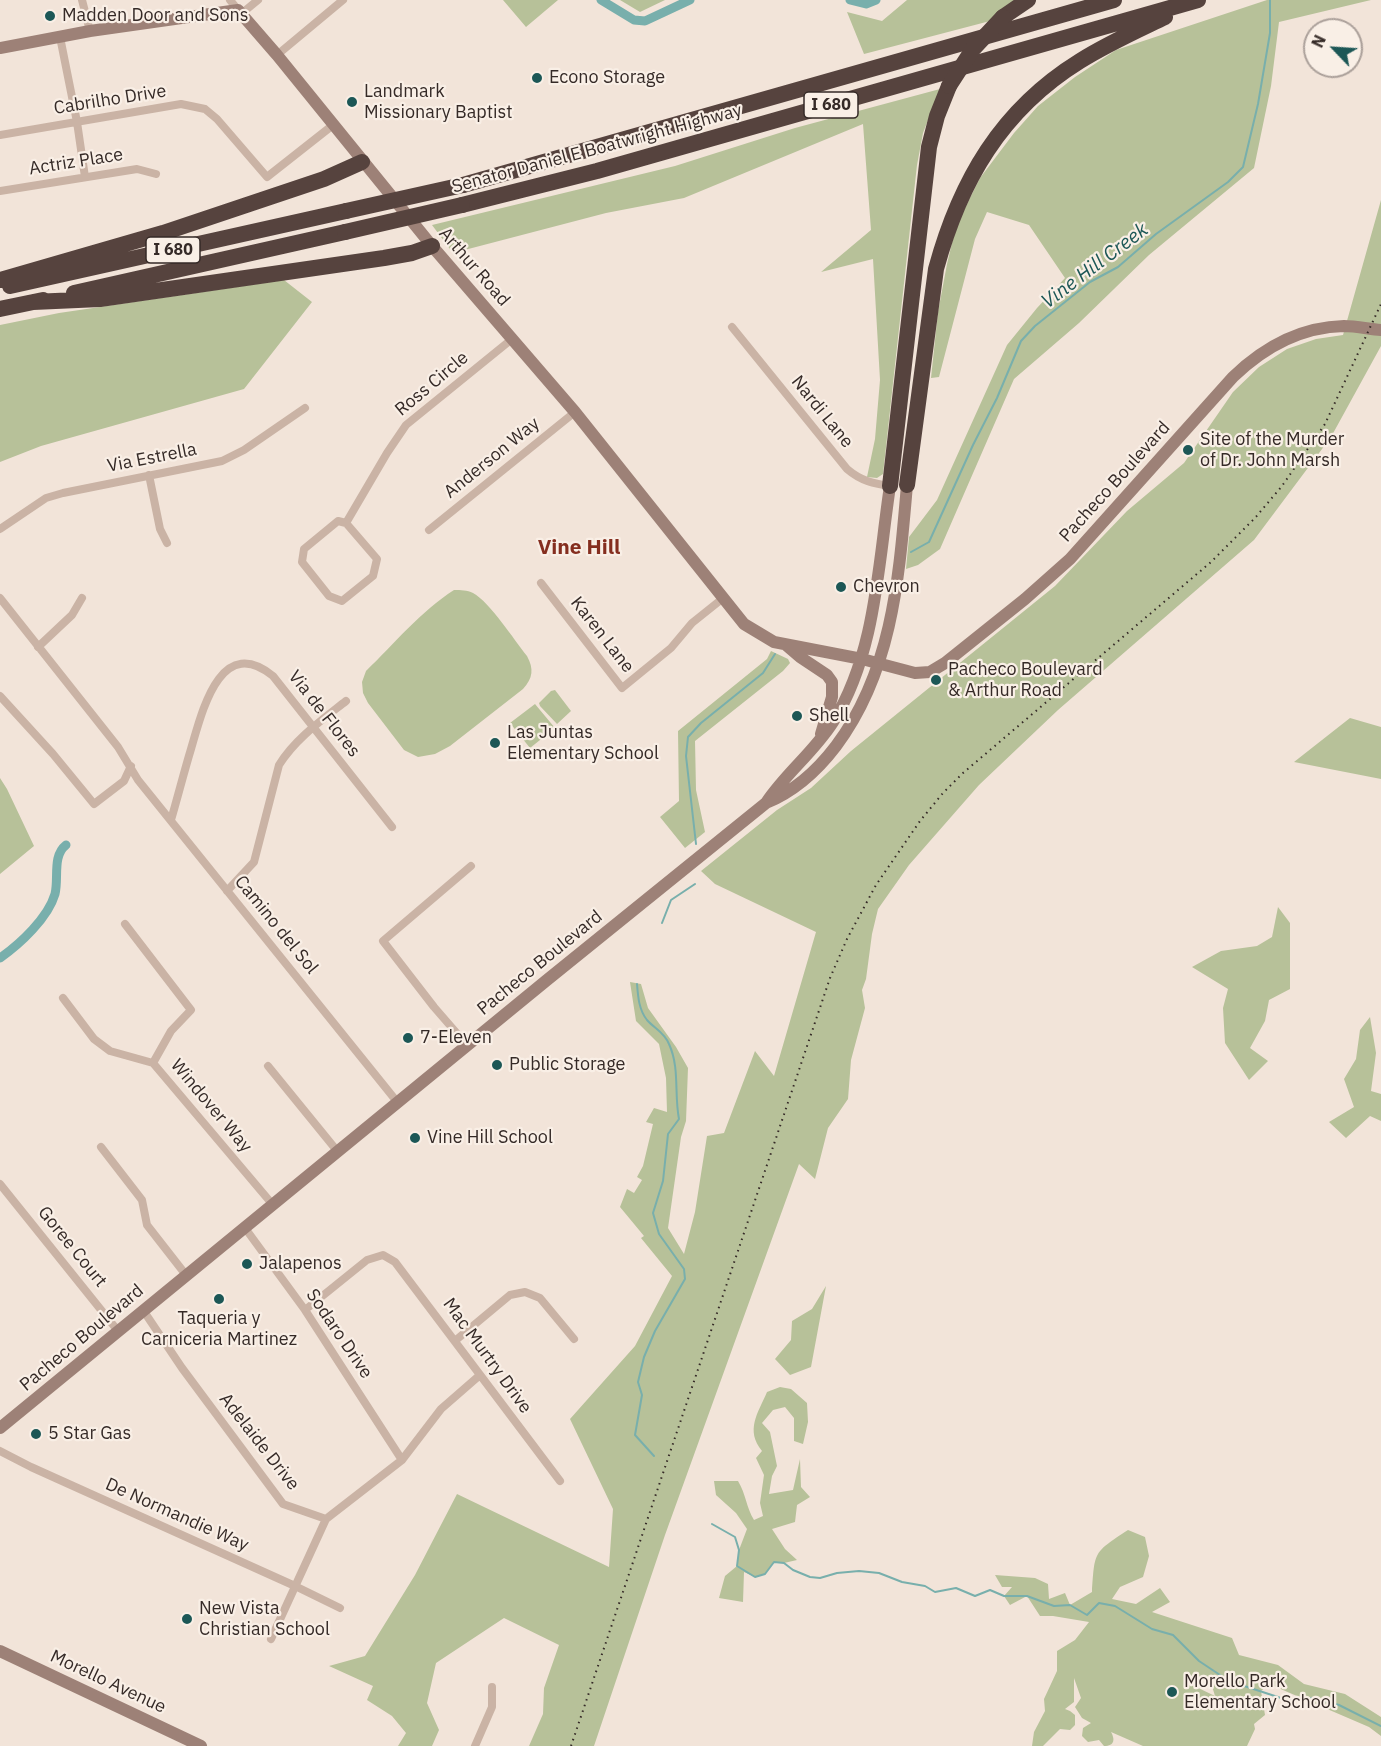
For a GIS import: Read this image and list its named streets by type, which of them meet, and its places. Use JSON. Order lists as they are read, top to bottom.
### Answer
{
  "streets": {
    "highway": ["I 680", "Senator Daniel E Boatwright Highway"],
    "main road": ["Arthur Road", "Pacheco Boulevard", "Morello Avenue"],
    "street": [
      "Cabrilho Drive",
      "Actriz Place",
      "Ross Circle",
      "Nardi Lane",
      "Via Estrella",
      "Anderson Way",
      "Karen Lane",
      "Via de Flores",
      "Camino del Sol",
      "Windover Way",
      "Goree Court",
      "Sodaro Drive",
      "Mac Murtry Drive",
      "Adelaide Drive",
      "De Normandie Way"
    ]
  },
  "crossings": [
    ["Cabrilho Drive", "Arthur Road"],
    ["Arthur Road", "Ross Circle"],
    ["Arthur Road", "Anderson Way"],
    ["Arthur Road", "Pacheco Boulevard"],
    ["Arthur Road", "Karen Lane"],
    ["Nardi Lane", "Pacheco Boulevard"],
    ["Pacheco Boulevard", "Camino del Sol"],
    ["Pacheco Boulevard", "Windover Way"],
    ["Pacheco Boulevard", "Goree Court"],
    ["Pacheco Boulevard", "Sodaro Drive"],
    ["Pacheco Boulevard", "Adelaide Drive"],
    ["Via de Flores", "Camino del Sol"],
    ["Sodaro Drive", "Mac Murtry Drive"]
  ],
  "districts": ["Vine Hill"],
  "water": ["Vine Hill Creek"],
  "places": [
    "Madden Door and Sons",
    "Econo Storage",
    "Landmark Missionary Baptist",
    "Site of the Murder of Dr. John Marsh",
    "Chevron",
    "Pacheco Boulevard & Arthur Road",
    "Shell",
    "Las Juntas Elementary School",
    "7-Eleven",
    "Public Storage",
    "Vine Hill School",
    "Jalapenos",
    "Taqueria y Carniceria Martinez",
    "5 Star Gas",
    "New Vista Christian School",
    "Morello Park Elementary School"
  ],
  "north": "top left"
}
